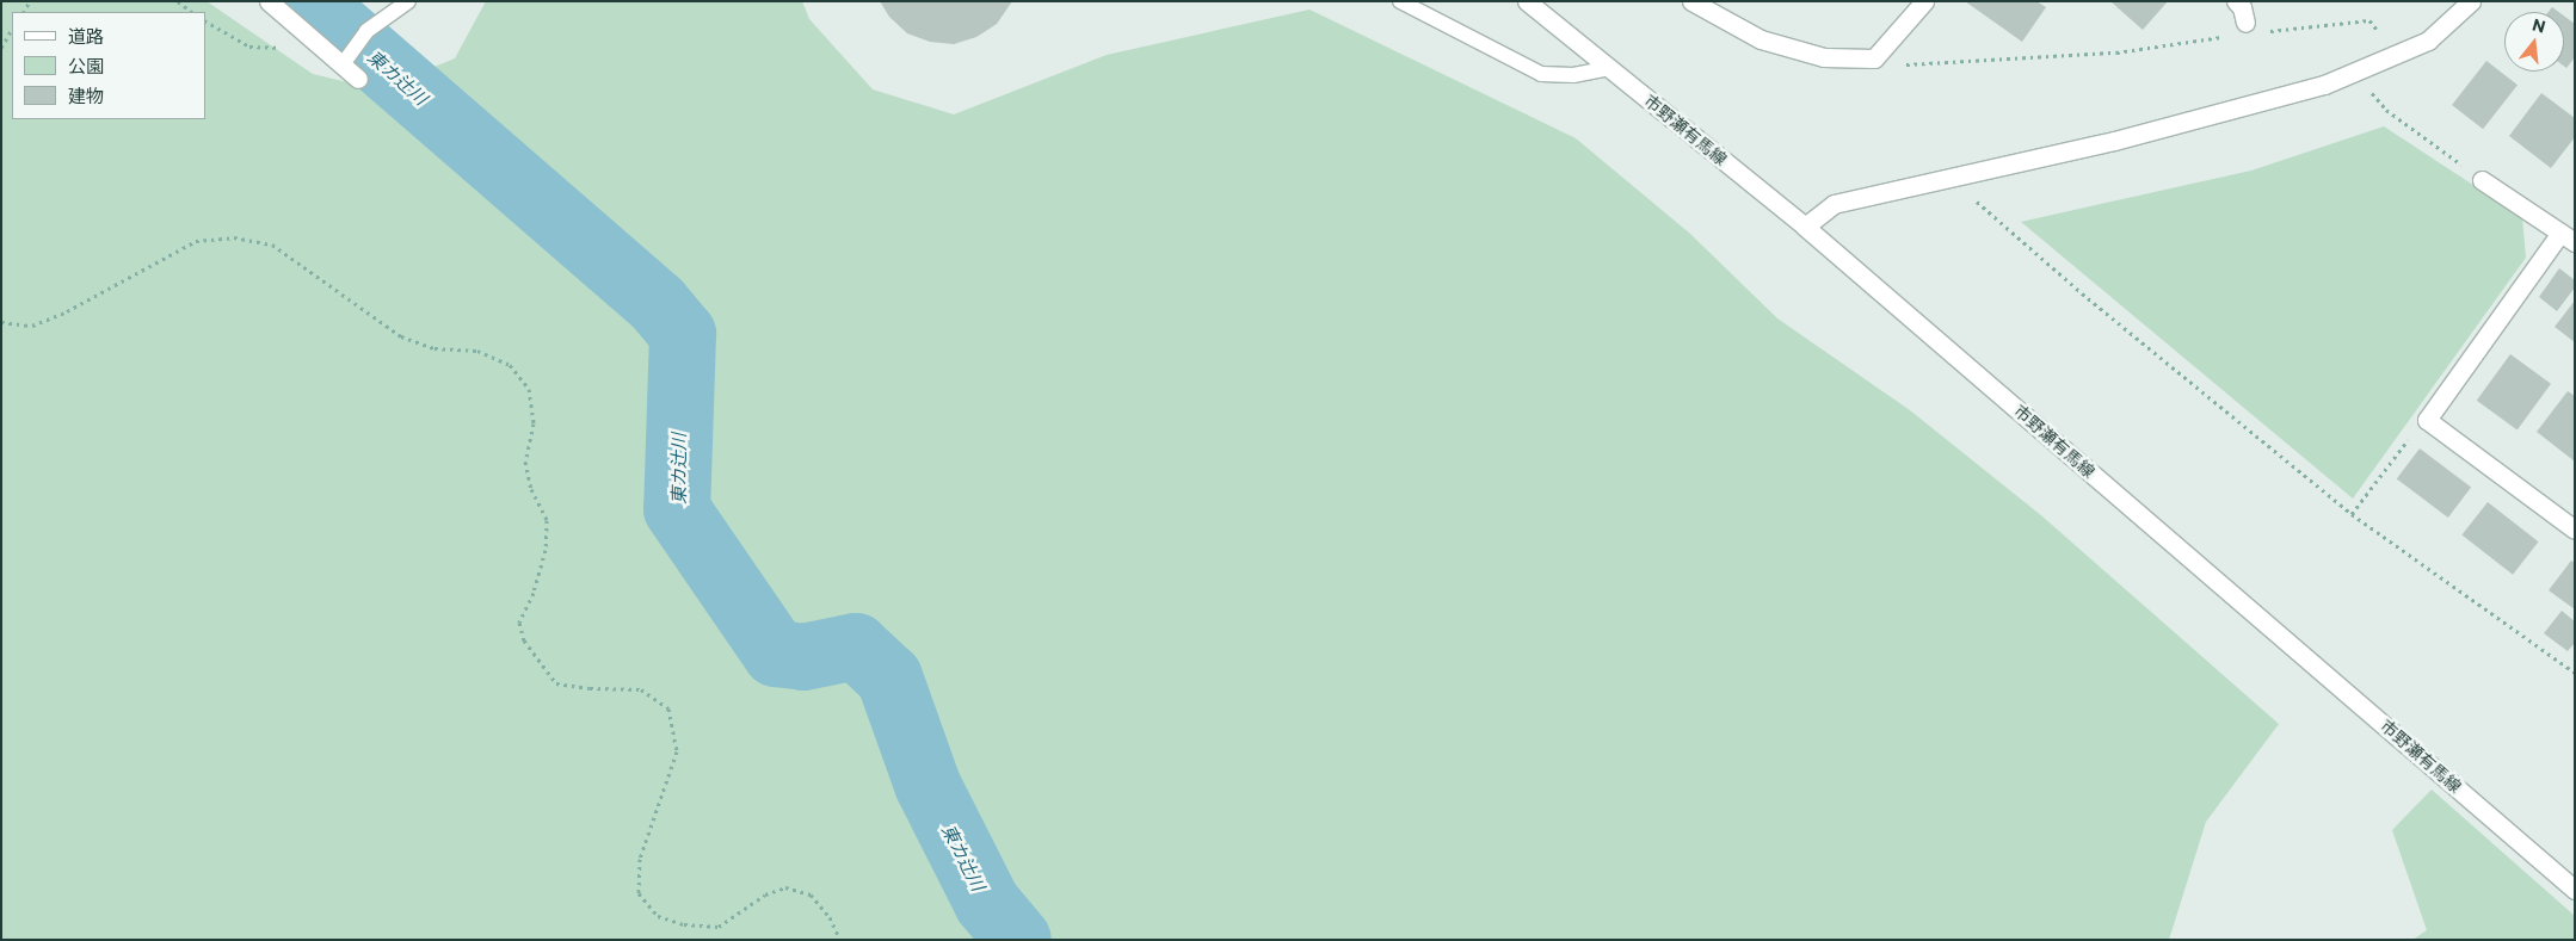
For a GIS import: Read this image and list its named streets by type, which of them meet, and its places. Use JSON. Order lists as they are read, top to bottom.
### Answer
{
  "streets": {
    "street": ["市野瀬有馬線"]
  },
  "water": ["東カ辻川"],
  "legend": ["道路", "公園", "建物"],
  "north": "top"
}
